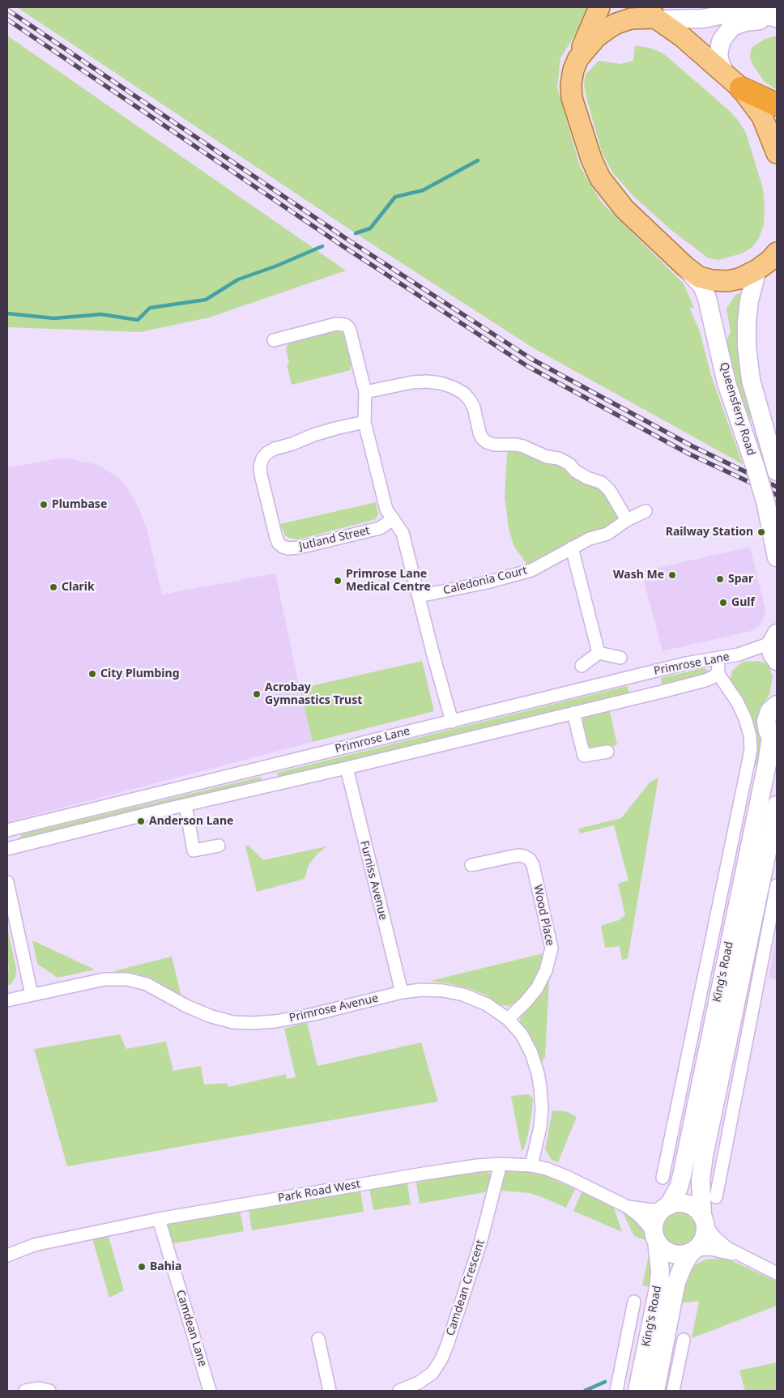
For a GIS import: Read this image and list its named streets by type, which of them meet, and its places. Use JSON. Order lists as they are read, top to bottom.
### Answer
{
  "streets": {
    "main road": ["Queensferry Road", "King's Road"],
    "street": [
      "Jutland Street",
      "Caledonia Court",
      "Primrose Lane",
      "Furniss Avenue",
      "Wood Place",
      "Primrose Avenue",
      "Park Road West",
      "Camdean Crescent",
      "Camdean Lane"
    ]
  },
  "crossings": [
    ["Primrose Lane", "Furniss Avenue"],
    ["Furniss Avenue", "Primrose Avenue"],
    ["Wood Place", "Primrose Avenue"],
    ["King's Road", "Park Road West"],
    ["Primrose Avenue", "Park Road West"],
    ["Park Road West", "Camdean Crescent"],
    ["Park Road West", "Camdean Lane"]
  ],
  "places": [
    "Plumbase",
    "Railway Station",
    "Wash Me",
    "Spar",
    "Primrose Lane Medical Centre",
    "Clarik",
    "Gulf",
    "City Plumbing",
    "Acrobay Gymnastics Trust",
    "Anderson Lane",
    "Bahia"
  ]
}
